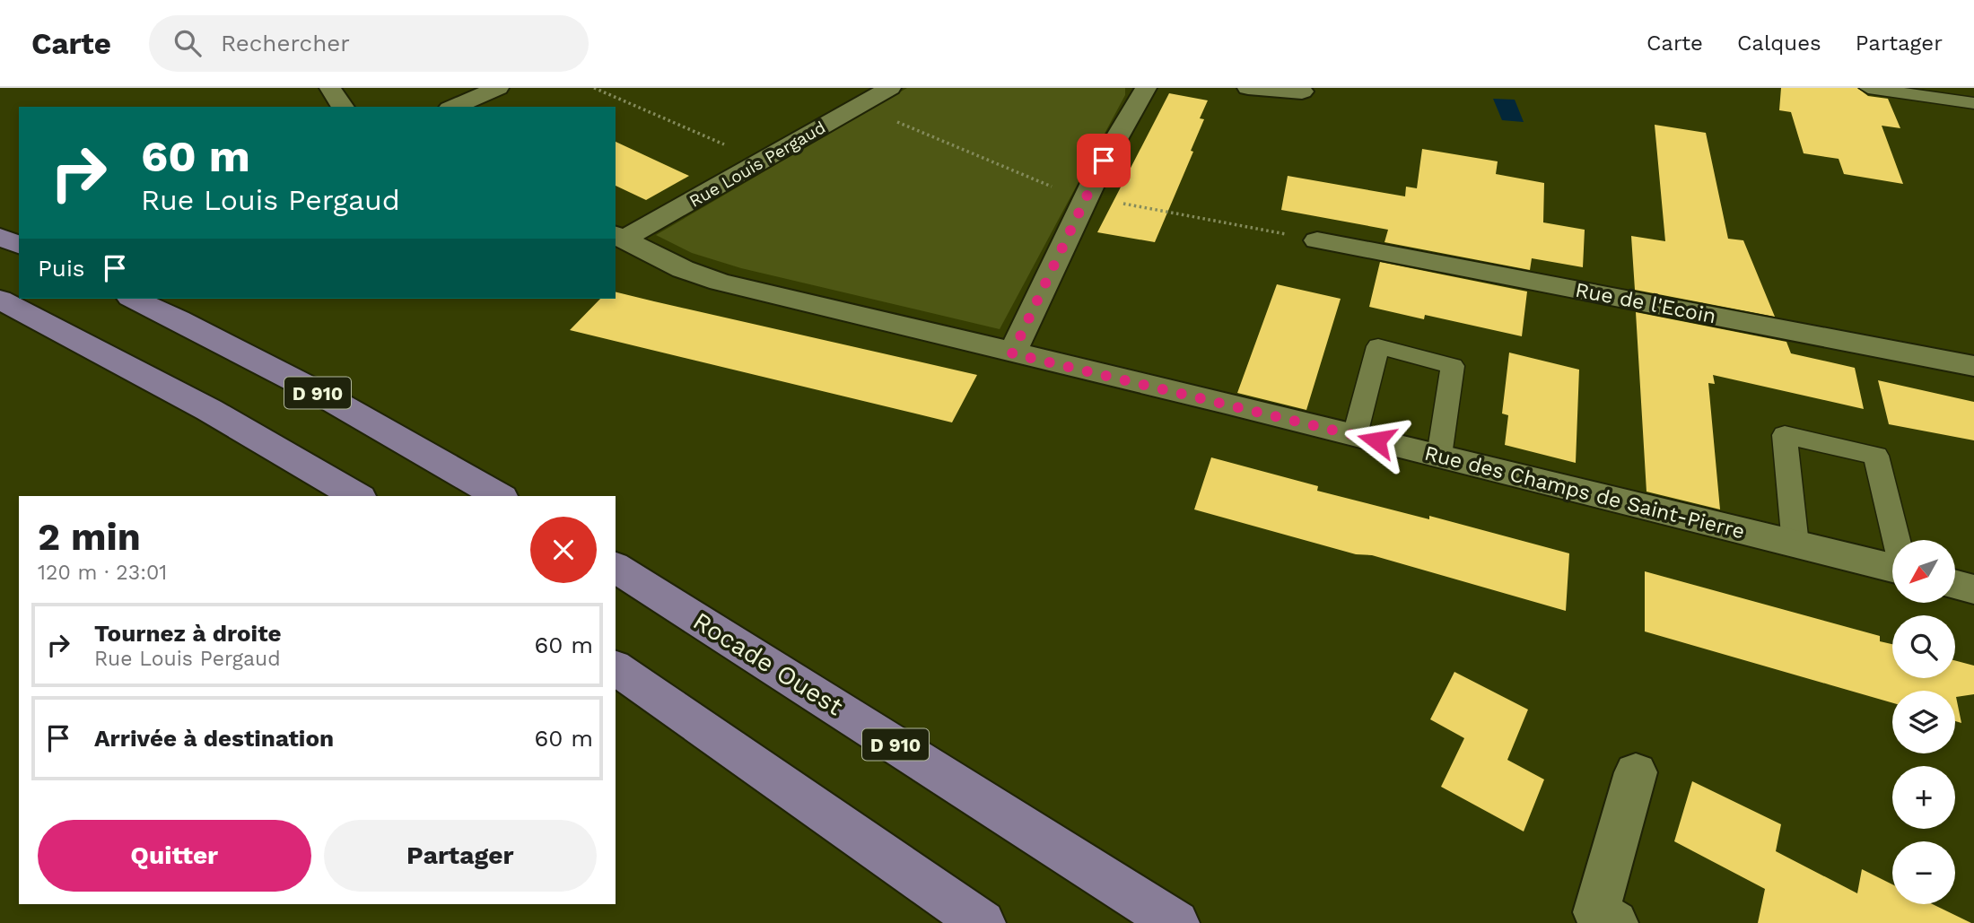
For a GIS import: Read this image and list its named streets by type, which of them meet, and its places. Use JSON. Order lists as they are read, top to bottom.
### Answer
{
  "streets": {
    "main road": ["D 910", "Rocade Ouest"],
    "street": ["Rue Louis Pergaud", "Rue de l'Ecoin", "Rue des Champs de Saint-Pierre"]
  },
  "crossings": [
    ["Rue Louis Pergaud", "Rue des Champs de Saint-Pierre"]
  ],
  "north": "bottom left",
  "page": {
    "header": "Carte",
    "search": "Rechercher",
    "nav": ["Carte", "Calques", "Partager"],
    "turn": ["60 m", "Rue Louis Pergaud"],
    "then": "Puis",
    "heading": ["2 min", "120 m · 23:01"],
    "map_buttons": ["+", "−"],
    "list": [
      {
        "name": "Tournez à droite",
        "note": "Rue Louis Pergaud",
        "value": "60 m"
      },
      {
        "name": "Arrivée à destination",
        "value": "60 m"
      }
    ],
    "buttons": ["Quitter", "Partager"]
  }
}
